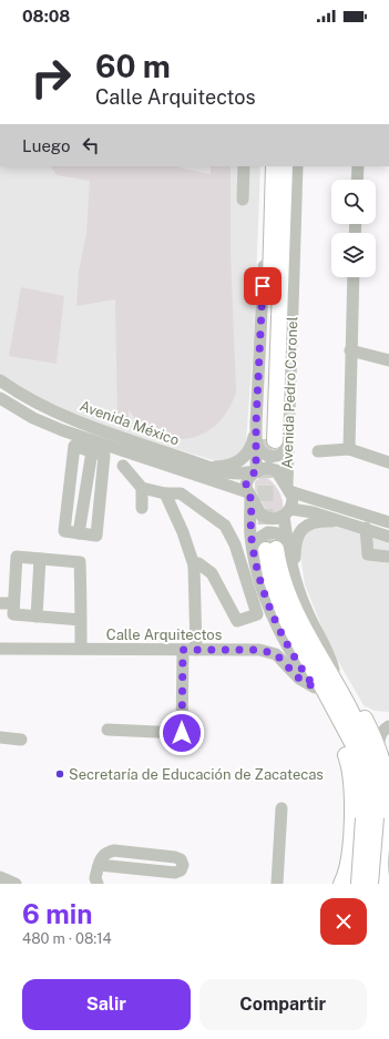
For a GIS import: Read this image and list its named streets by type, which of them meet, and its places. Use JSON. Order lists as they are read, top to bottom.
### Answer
{
  "streets": {
    "main road": ["Avenida Pedro Coronel"],
    "street": ["Avenida México", "Calle Arquitectos"]
  },
  "crossings": [
    ["Avenida Pedro Coronel", "Avenida México"]
  ],
  "places": ["Secretaría de Educación de Zacatecas"],
  "page": {
    "status": "08:08",
    "turn": ["60 m", "Calle Arquitectos"],
    "then": "Luego",
    "heading": ["6 min", "480 m · 08:14"],
    "buttons": ["Salir", "Compartir"]
  }
}
